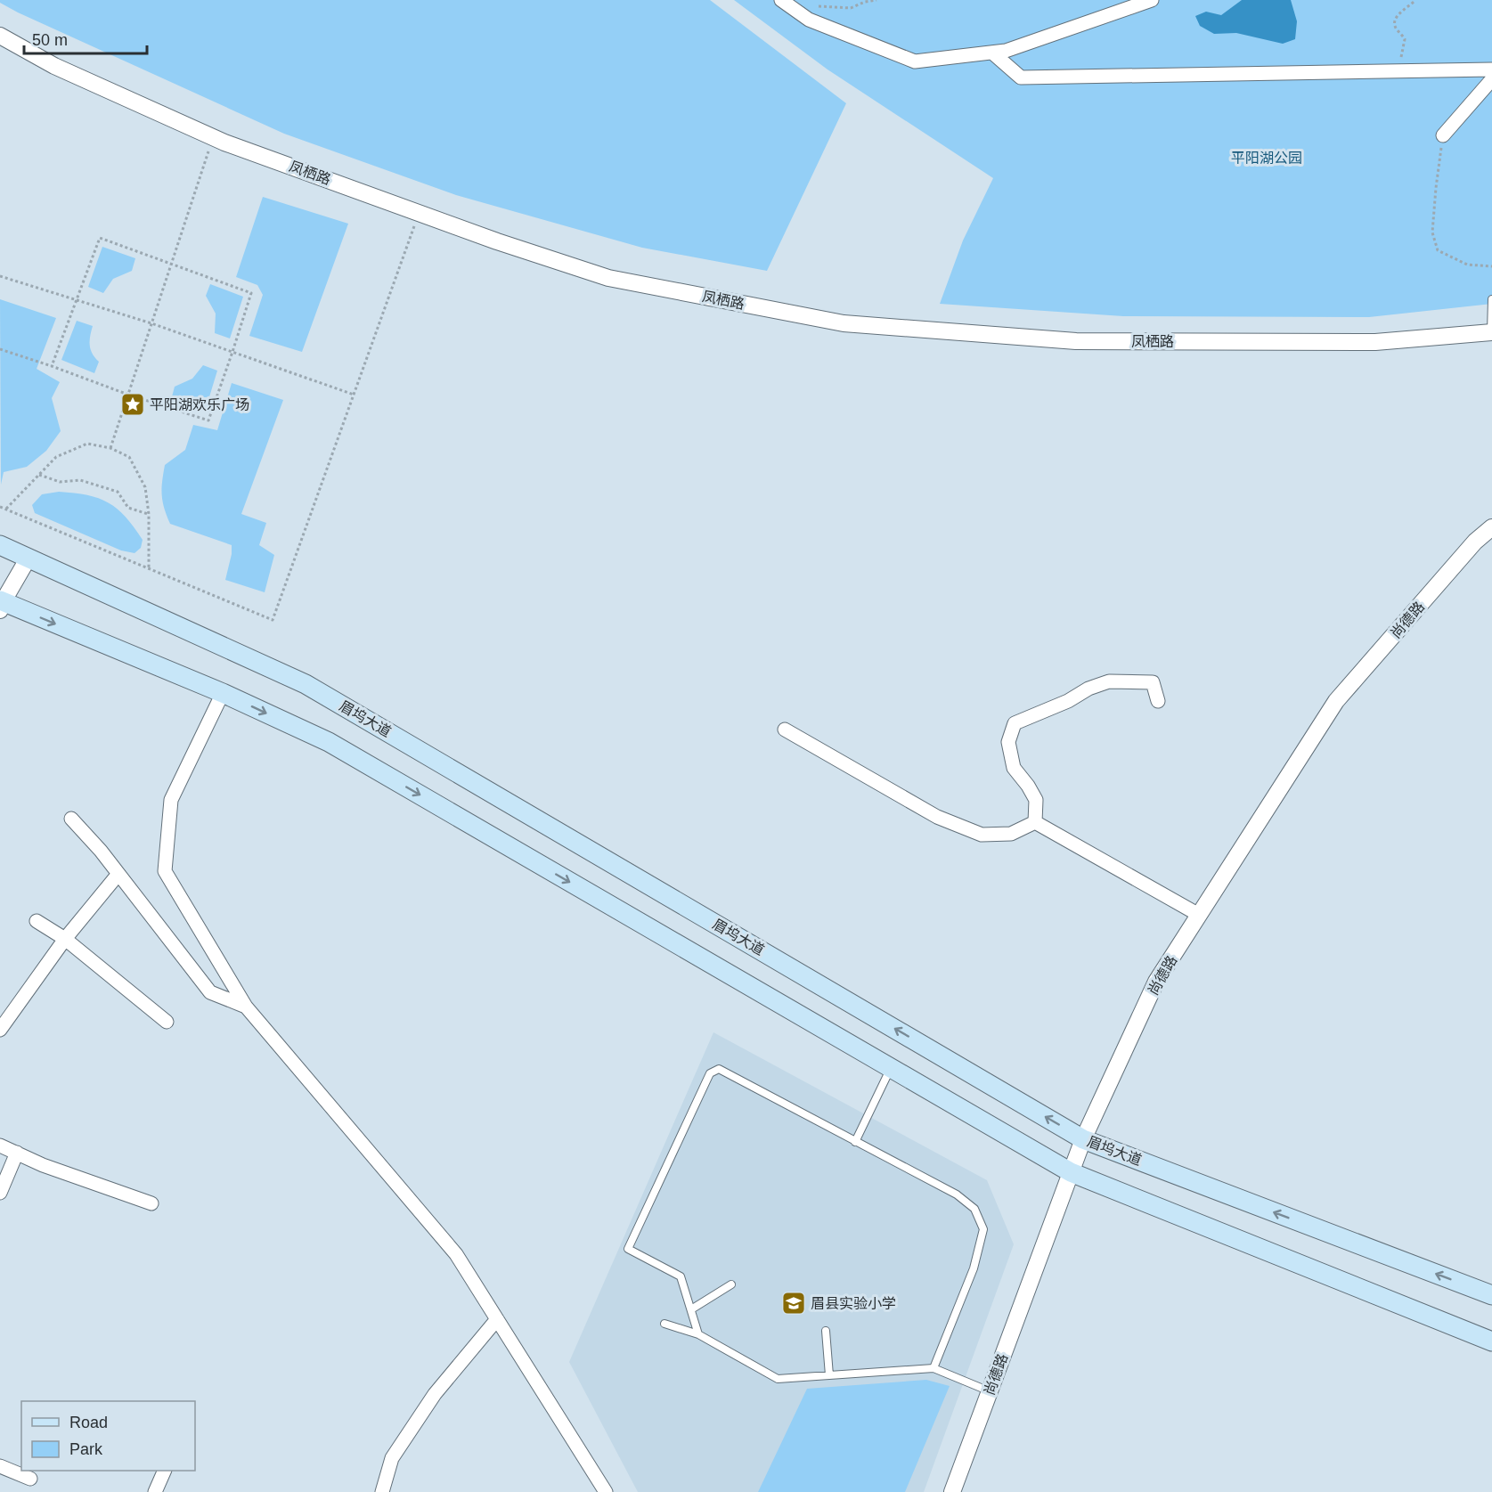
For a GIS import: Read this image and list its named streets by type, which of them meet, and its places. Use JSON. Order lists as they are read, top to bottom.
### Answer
{
  "streets": {
    "main road": ["眉坞大道"],
    "street": ["凤栖路", "尚德路"]
  },
  "crossings": [
    ["尚德路", "眉坞大道"]
  ],
  "parks": ["平阳湖公园"],
  "places": {
    "place": ["平阳湖欢乐广场"],
    "school or university": ["眉县实验小学"]
  },
  "legend": ["Road", "Park"],
  "scale_bar": "50 m"
}
